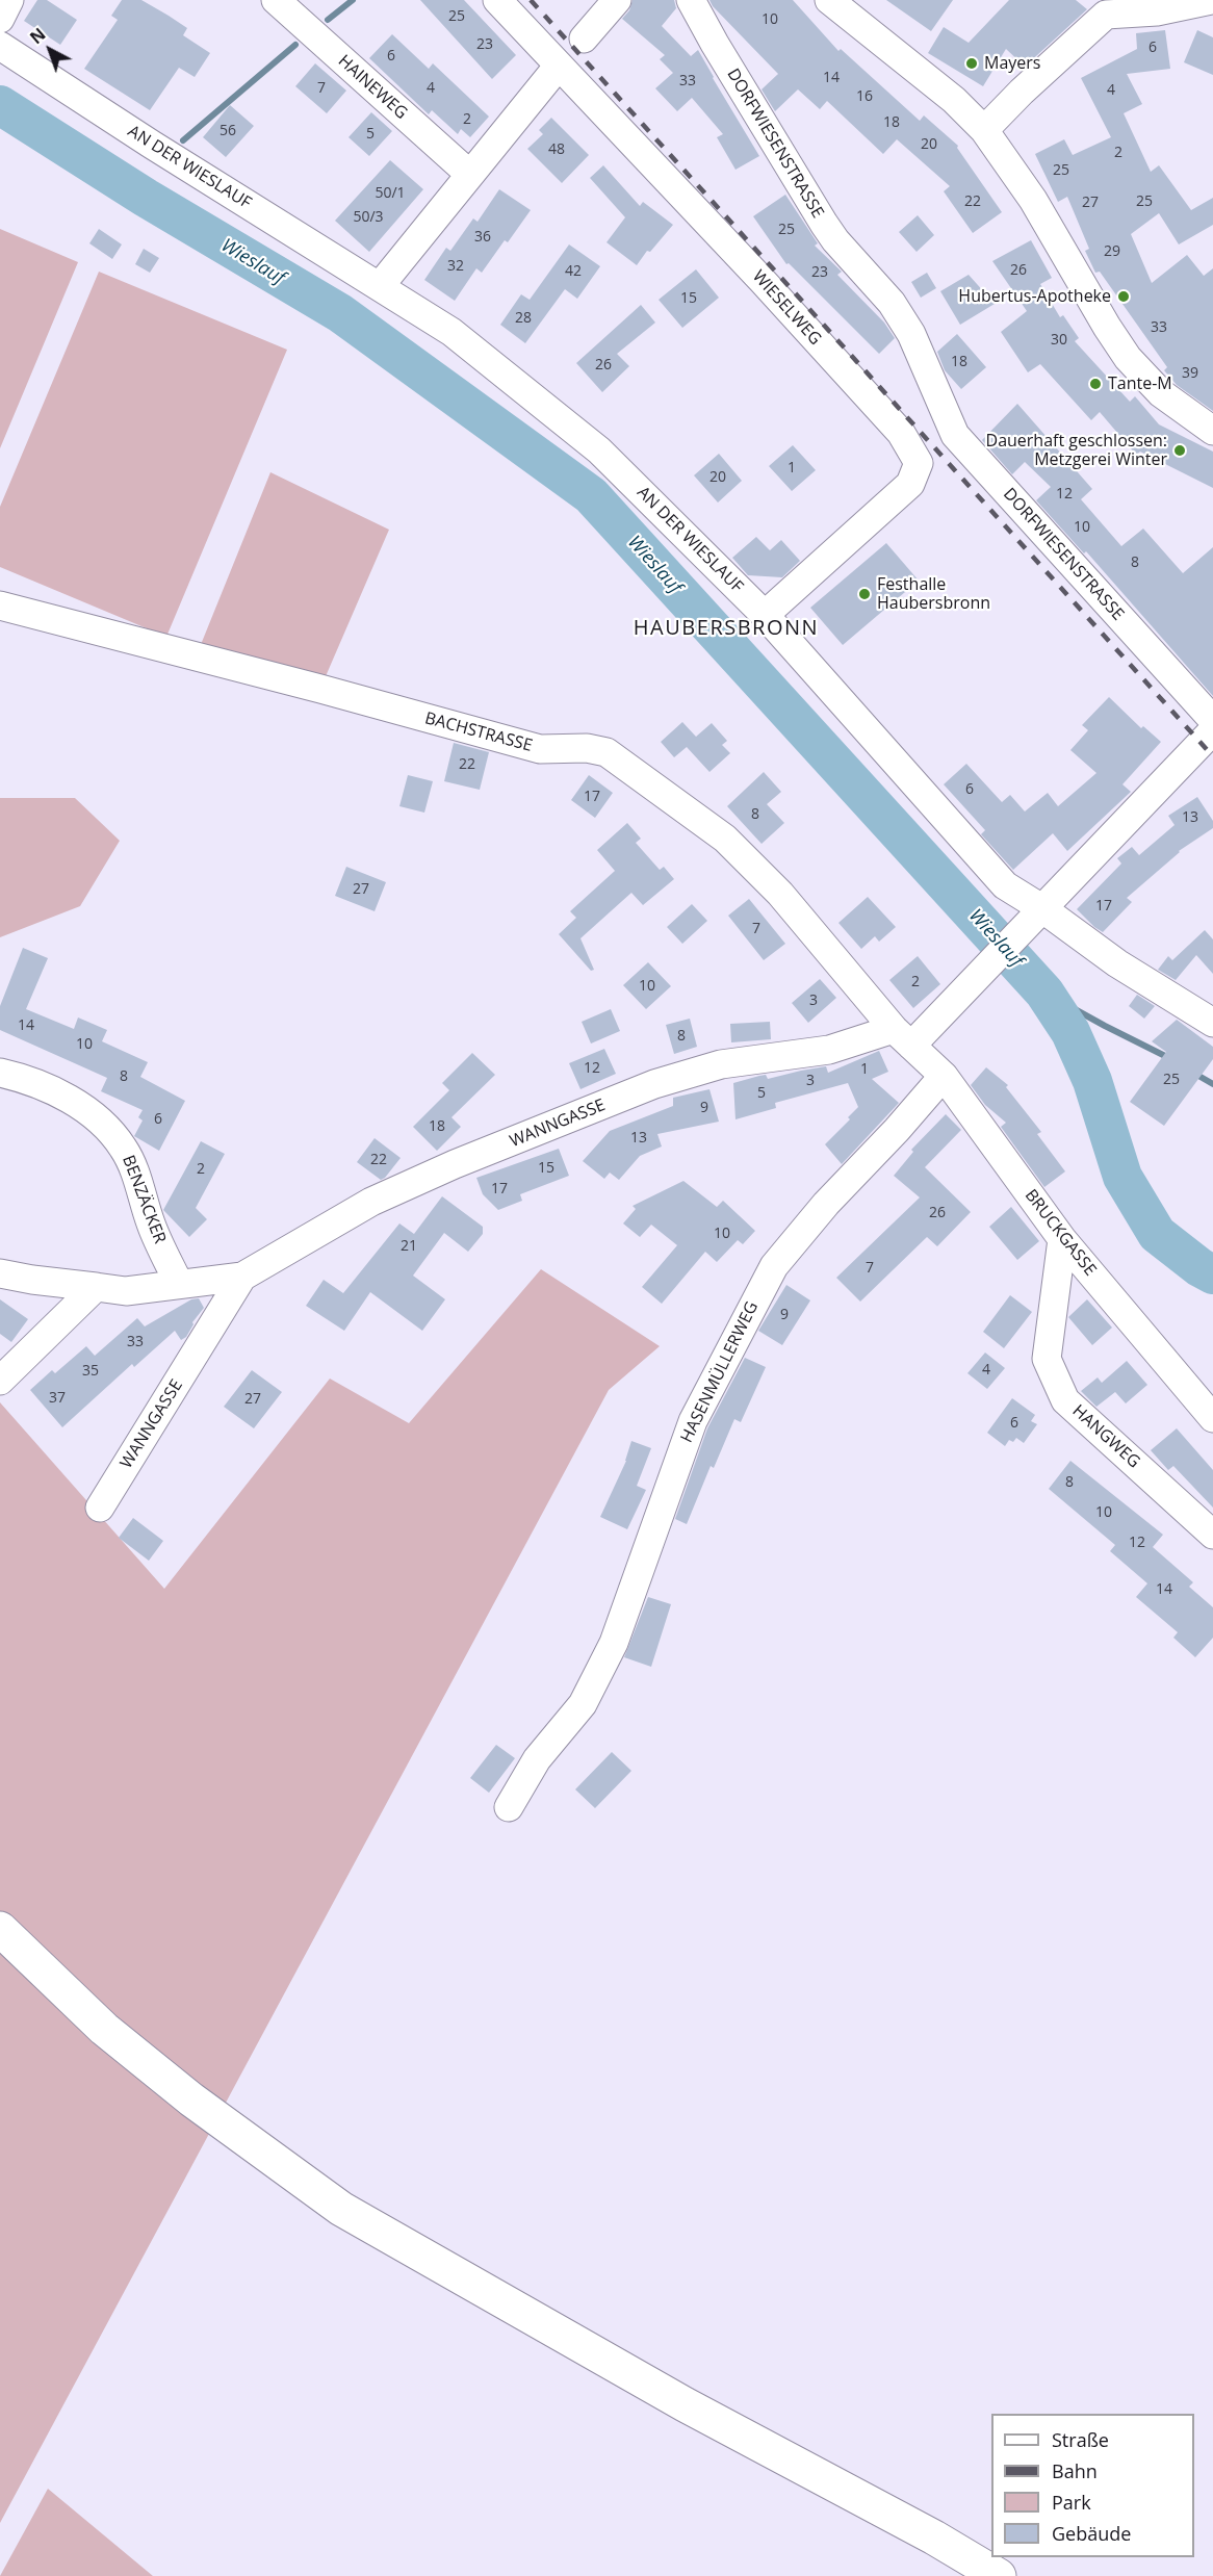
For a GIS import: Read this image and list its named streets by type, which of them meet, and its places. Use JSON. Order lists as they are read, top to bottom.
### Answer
{
  "streets": {
    "street": [
      "HAINEWEG",
      "DORFWIESENSTRASSE",
      "AN DER WIESLAUF",
      "WIESELWEG",
      "BACHSTRASSE",
      "WANNGASSE",
      "BENZÄCKER",
      "BRUCKGASSE",
      "HASENMÜLLERWEG",
      "HANGWEG"
    ]
  },
  "crossings": [
    ["AN DER WIESLAUF", "WIESELWEG"],
    ["BACHSTRASSE", "WANNGASSE"],
    ["BACHSTRASSE", "BRUCKGASSE"],
    ["WANNGASSE", "BENZÄCKER"],
    ["WANNGASSE", "BRUCKGASSE"],
    ["BRUCKGASSE", "HASENMÜLLERWEG"],
    ["BRUCKGASSE", "HANGWEG"]
  ],
  "districts": ["HAUBERSBRONN"],
  "water": ["Wieslauf"],
  "places": [
    "Mayers",
    "Hubertus-Apotheke",
    "Tante-M",
    "Dauerhaft geschlossen: Metzgerei Winter",
    "Festhalle Haubersbronn"
  ],
  "house_numbers": [
    "25",
    "10",
    "23",
    "6",
    "6",
    "14",
    "33",
    "7",
    "4",
    "4",
    "16",
    "2",
    "18",
    "56",
    "5",
    "20",
    "48",
    "2",
    "25",
    "50/1",
    "22",
    "25",
    "27",
    "50/3",
    "25",
    "36",
    "29",
    "32",
    "26",
    "42",
    "23",
    "15",
    "28",
    "33",
    "30",
    "18",
    "26",
    "39",
    "1",
    "20",
    "12",
    "10",
    "8",
    "22",
    "6",
    "17",
    "8",
    "13",
    "27",
    "17",
    "7",
    "2",
    "10",
    "3",
    "14",
    "8",
    "10",
    "12",
    "1",
    "8",
    "25",
    "3",
    "5",
    "9",
    "6",
    "18",
    "13",
    "22",
    "15",
    "2",
    "17",
    "26",
    "10",
    "21",
    "7",
    "9",
    "33",
    "4",
    "35",
    "37",
    "27",
    "6",
    "8",
    "10",
    "12",
    "14"
  ],
  "legend": [
    "Straße",
    "Bahn",
    "Park",
    "Gebäude"
  ],
  "north": "top left"
}
